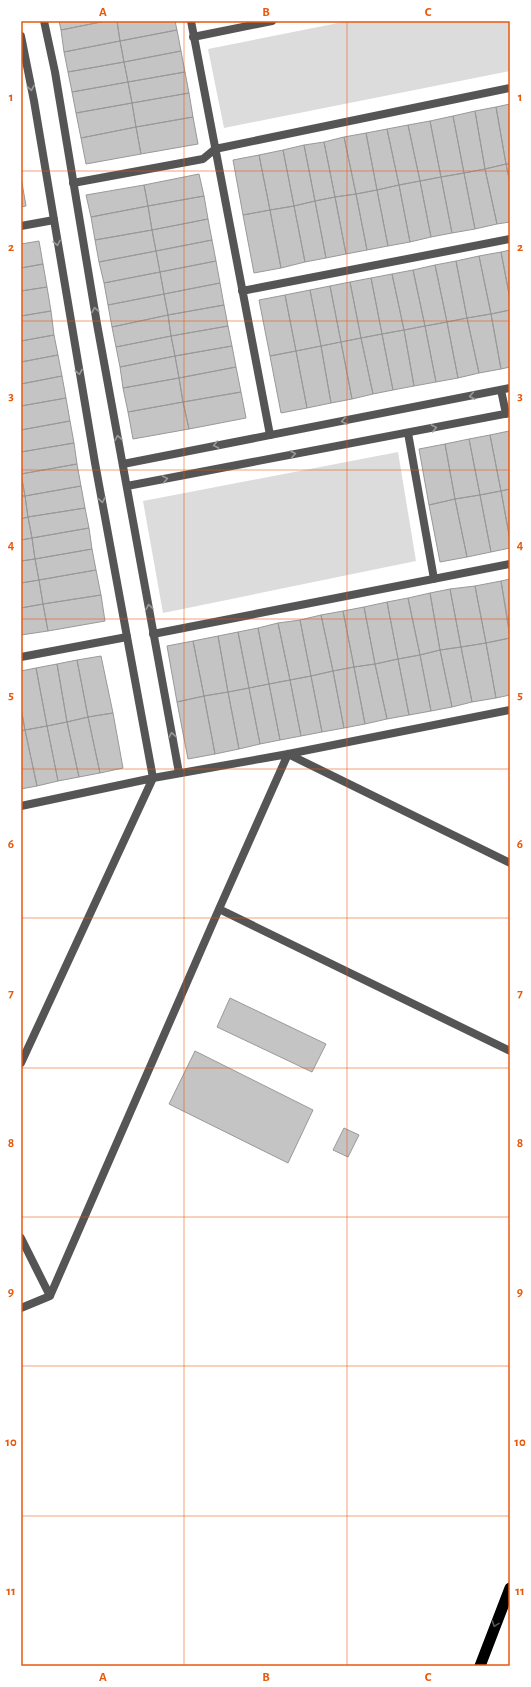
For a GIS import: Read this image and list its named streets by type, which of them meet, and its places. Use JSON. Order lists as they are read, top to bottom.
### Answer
{
  "grid": {
    "columns": ["A", "B", "C"],
    "rows": [
      "1",
      "2",
      "3",
      "4",
      "5",
      "6",
      "7",
      "8",
      "9",
      "10",
      "11"
    ]
  }
}
